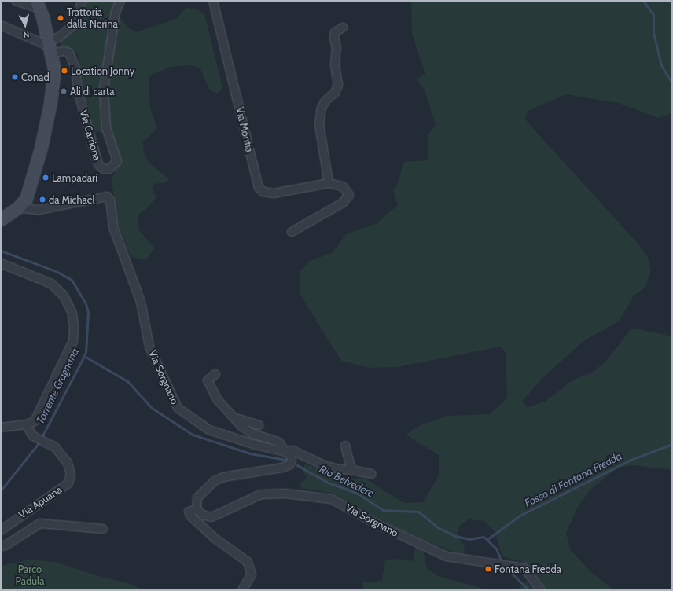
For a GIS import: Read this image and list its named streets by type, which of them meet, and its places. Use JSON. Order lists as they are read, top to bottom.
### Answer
{
  "streets": {
    "street": [
      "Via Montia",
      "Via Carriona",
      "Via Sorgnano",
      "Via Apuana"
    ]
  },
  "water": ["Torrente Gragnana", "Fosso di Fontana Fredda", "Rio Belvedere"],
  "parks": ["Parco Padula"],
  "places": [
    "Trattoria dalla Nerina",
    "Location Jonny",
    "Conad",
    "Ali di carta",
    "Lampadari",
    "da Michael",
    "Fontana Fredda"
  ],
  "north": "bottom"
}
